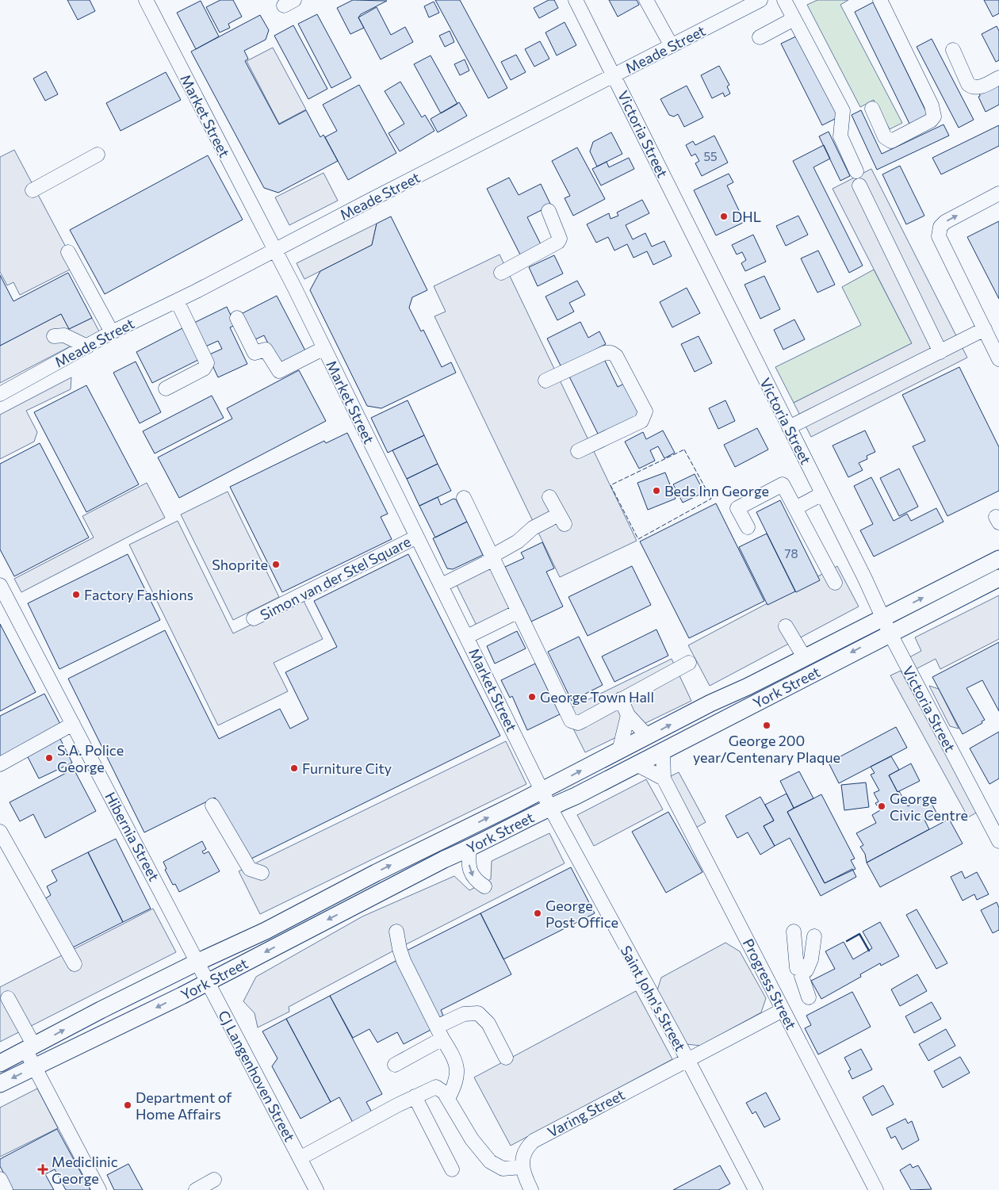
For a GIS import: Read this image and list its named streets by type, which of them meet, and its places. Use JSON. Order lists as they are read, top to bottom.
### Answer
{
  "streets": {
    "main road": ["York Street"],
    "street": [
      "Meade Street",
      "Market Street",
      "Victoria Street",
      "Simon van der Stel Square",
      "Hibernia Street",
      "Progress Street",
      "Saint John's Street",
      "CJ Langenhoven Street",
      "Varing Street"
    ]
  },
  "crossings": [
    ["Meade Street", "Market Street"],
    ["Meade Street", "Victoria Street"],
    ["Market Street", "Simon van der Stel Square"],
    ["Market Street", "York Street"],
    ["Market Street", "Saint John's Street"],
    ["Victoria Street", "York Street"],
    ["York Street", "Hibernia Street"],
    ["York Street", "Progress Street"],
    ["York Street", "Saint John's Street"],
    ["York Street", "CJ Langenhoven Street"],
    ["Hibernia Street", "CJ Langenhoven Street"],
    ["Progress Street", "Varing Street"],
    ["Saint John's Street", "Varing Street"]
  ],
  "places": {
    "other": [
      "DHL",
      "Beds Inn George",
      "Shoprite",
      "Factory Fashions",
      "George Town Hall",
      "George 200 year/Centenary Plaque",
      "S.A. Police George",
      "Furniture City",
      "George Civic Centre",
      "George Post Office",
      "Department of Home Affairs"
    ],
    "health": ["Mediclinic George"]
  },
  "house_numbers": ["55", "78"]
}
